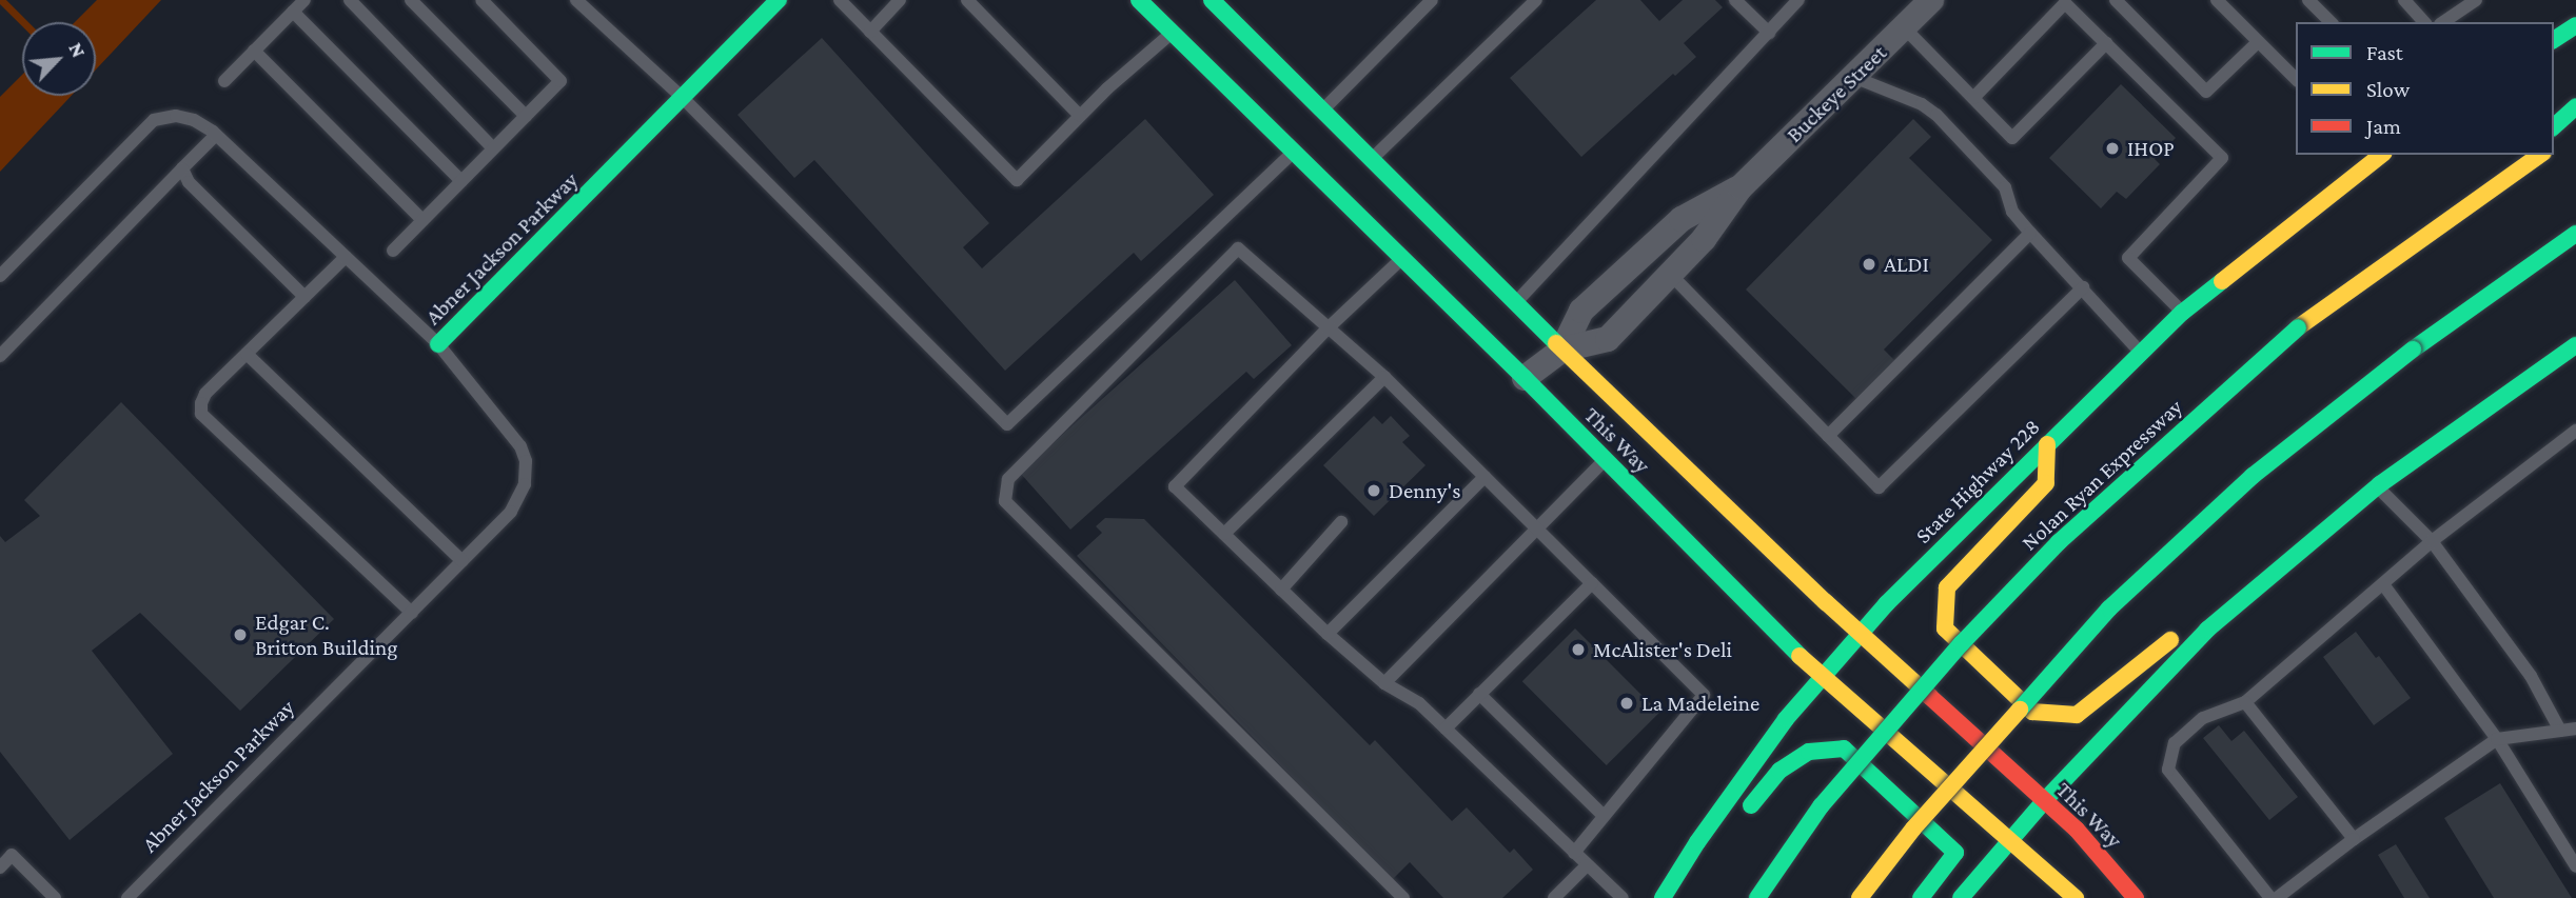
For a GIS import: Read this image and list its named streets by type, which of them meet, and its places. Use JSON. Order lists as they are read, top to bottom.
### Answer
{
  "streets": {
    "main road": [
      "Abner Jackson Parkway",
      "This Way",
      "Nolan Ryan Expressway",
      "State Highway 228"
    ],
    "street": ["Buckeye Street"]
  },
  "crossings": [
    ["Buckeye Street", "This Way"],
    ["This Way", "State Highway 228"]
  ],
  "places": [
    "IHOP",
    "ALDI",
    "Denny's",
    "Edgar C. Britton Building",
    "McAlister's Deli",
    "La Madeleine"
  ],
  "legend": ["Fast", "Slow", "Jam"],
  "north": "top right"
}
